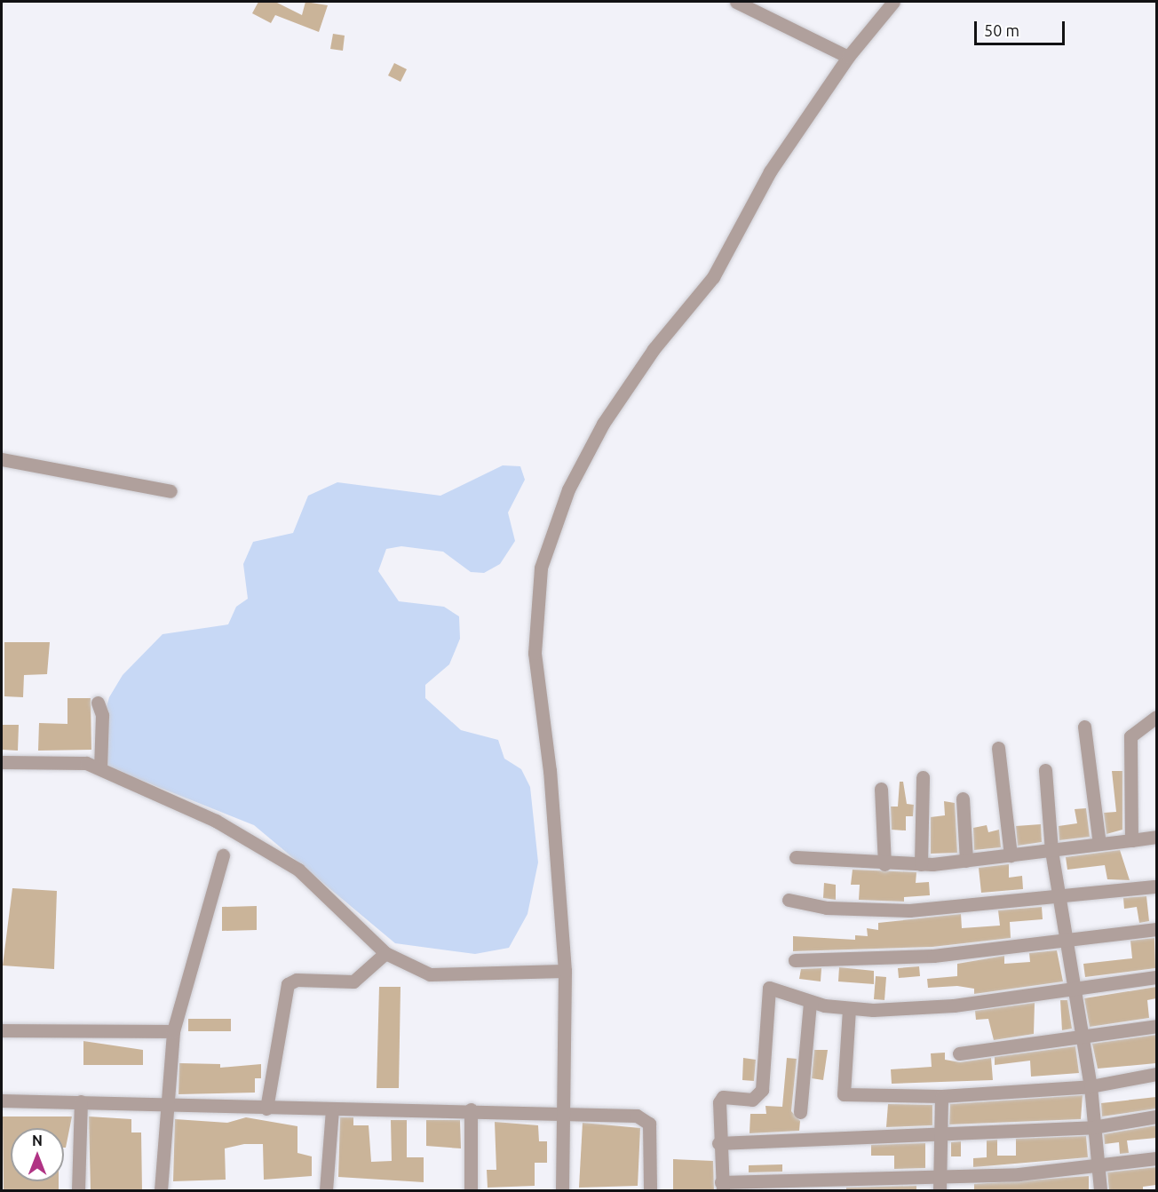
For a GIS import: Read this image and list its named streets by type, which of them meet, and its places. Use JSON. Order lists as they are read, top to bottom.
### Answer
{
  "scale_bar": "50 m",
  "north": "top"
}
